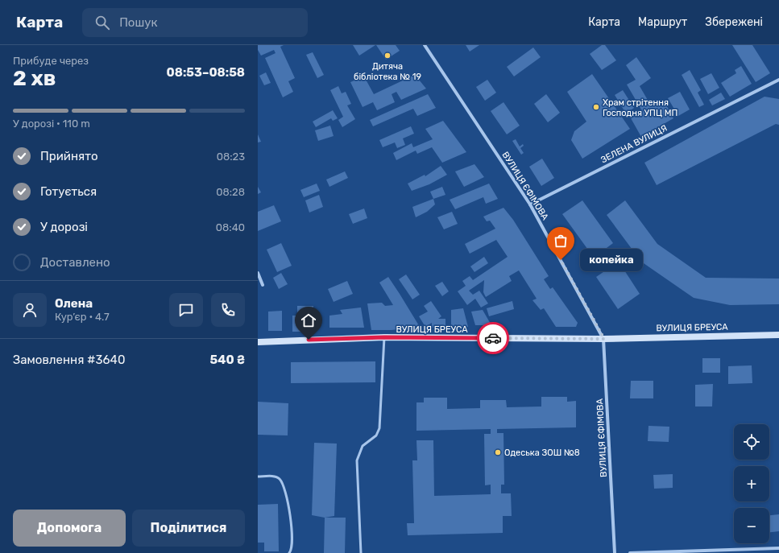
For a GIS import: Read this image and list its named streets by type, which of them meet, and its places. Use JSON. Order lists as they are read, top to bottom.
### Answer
{
  "streets": {
    "street": ["ЗЕЛЕНА ВУЛИЦЯ", "ВУЛИЦЯ ЄФІМОВА", "ВУЛИЦЯ БРЕУСА"]
  },
  "crossings": [
    ["ЗЕЛЕНА ВУЛИЦЯ", "ВУЛИЦЯ ЄФІМОВА"],
    ["ВУЛИЦЯ ЄФІМОВА", "ВУЛИЦЯ БРЕУСА"]
  ],
  "places": [
    "Дитяча бібліотека № 19",
    "Храм стрітення Господня УПЦ МП",
    "копейка",
    "Одеська ЗОШ №8"
  ],
  "page": {
    "header": "Карта",
    "search": "Пошук",
    "nav": ["Карта", "Маршрут", "Збережені"],
    "heading": ["2 хв", "Прибуде через", "08:53–08:58"],
    "panel": [
      "Олена",
      "Кур’єр · 4.7",
      "Замовлення #3640",
      "540 ₴"
    ],
    "bar": "У дорозі · 110 m",
    "list": [
      ["Прийнято", "08:23"],
      ["Готується", "08:28"],
      ["У дорозі", "08:40"],
      "Доставлено"
    ],
    "bubble": "копейка",
    "map_buttons": ["+", "−"],
    "buttons": ["Допомога", "Поділитися"]
  }
}
